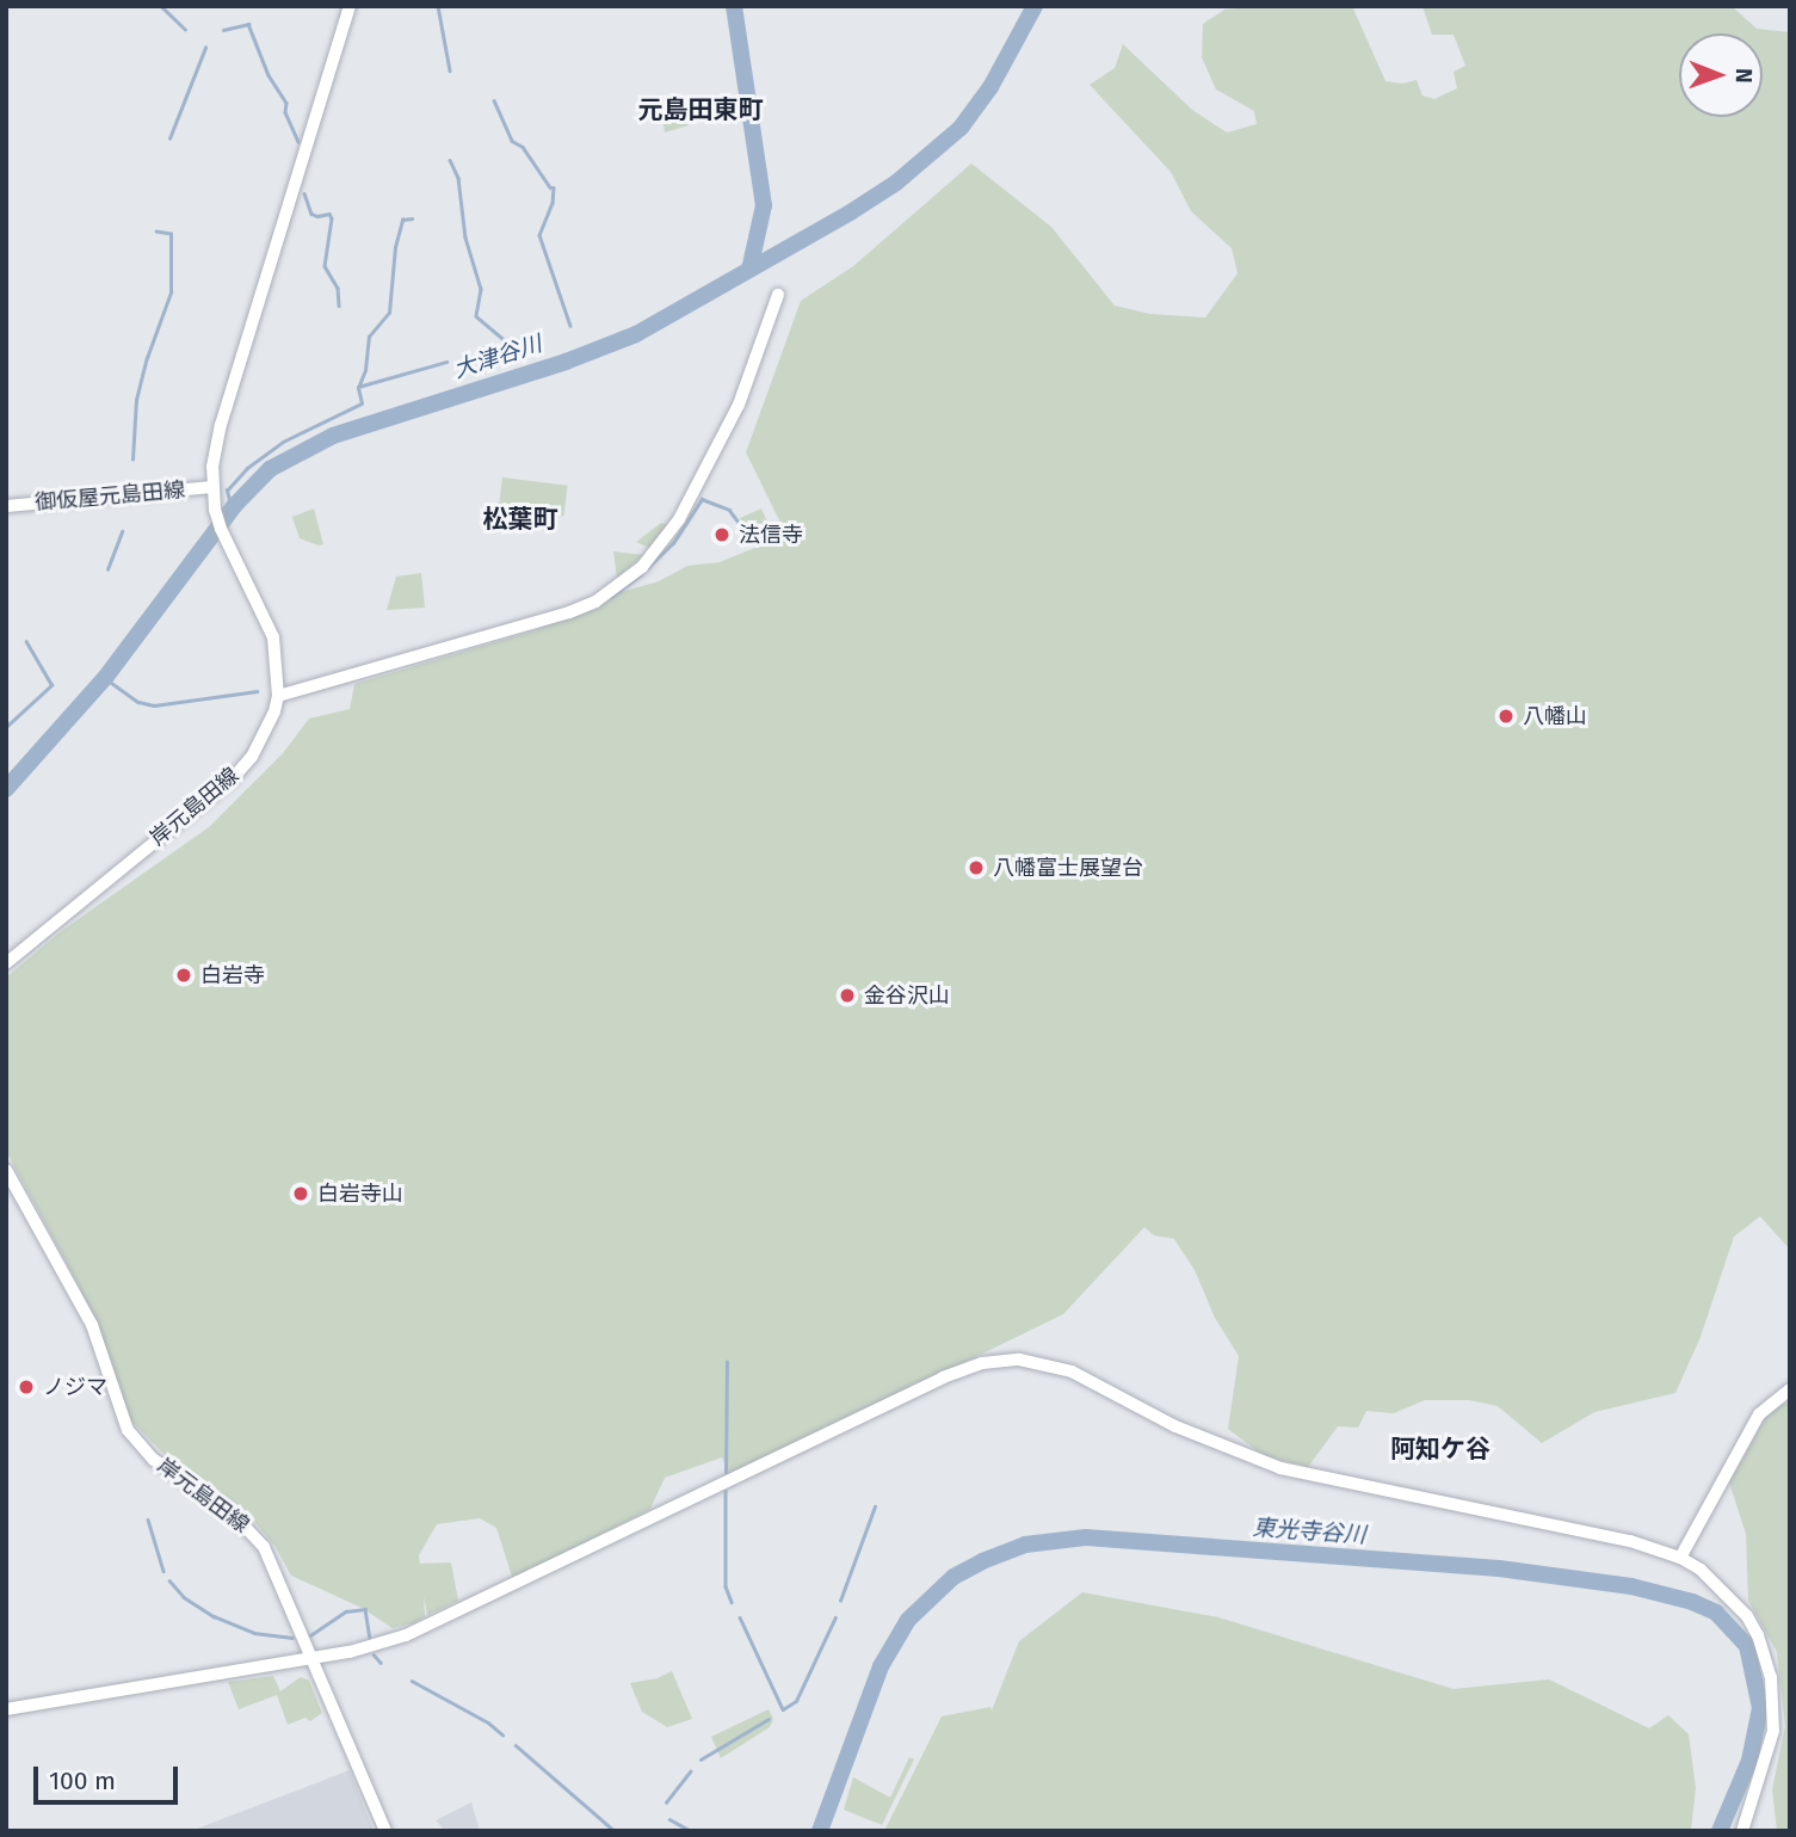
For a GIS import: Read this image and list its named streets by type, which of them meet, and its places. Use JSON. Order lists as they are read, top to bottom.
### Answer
{
  "streets": {
    "street": ["御仮屋元島田線", "岸元島田線"]
  },
  "crossings": [
    ["御仮屋元島田線", "岸元島田線"]
  ],
  "districts": ["元島田東町", "松葉町", "阿知ケ谷"],
  "water": ["大津谷川", "東光寺谷川"],
  "places": [
    "法信寺",
    "八幡山",
    "八幡富士展望台",
    "白岩寺",
    "金谷沢山",
    "白岩寺山",
    "ノジマ"
  ],
  "scale_bar": "100 m",
  "north": "right"
}
